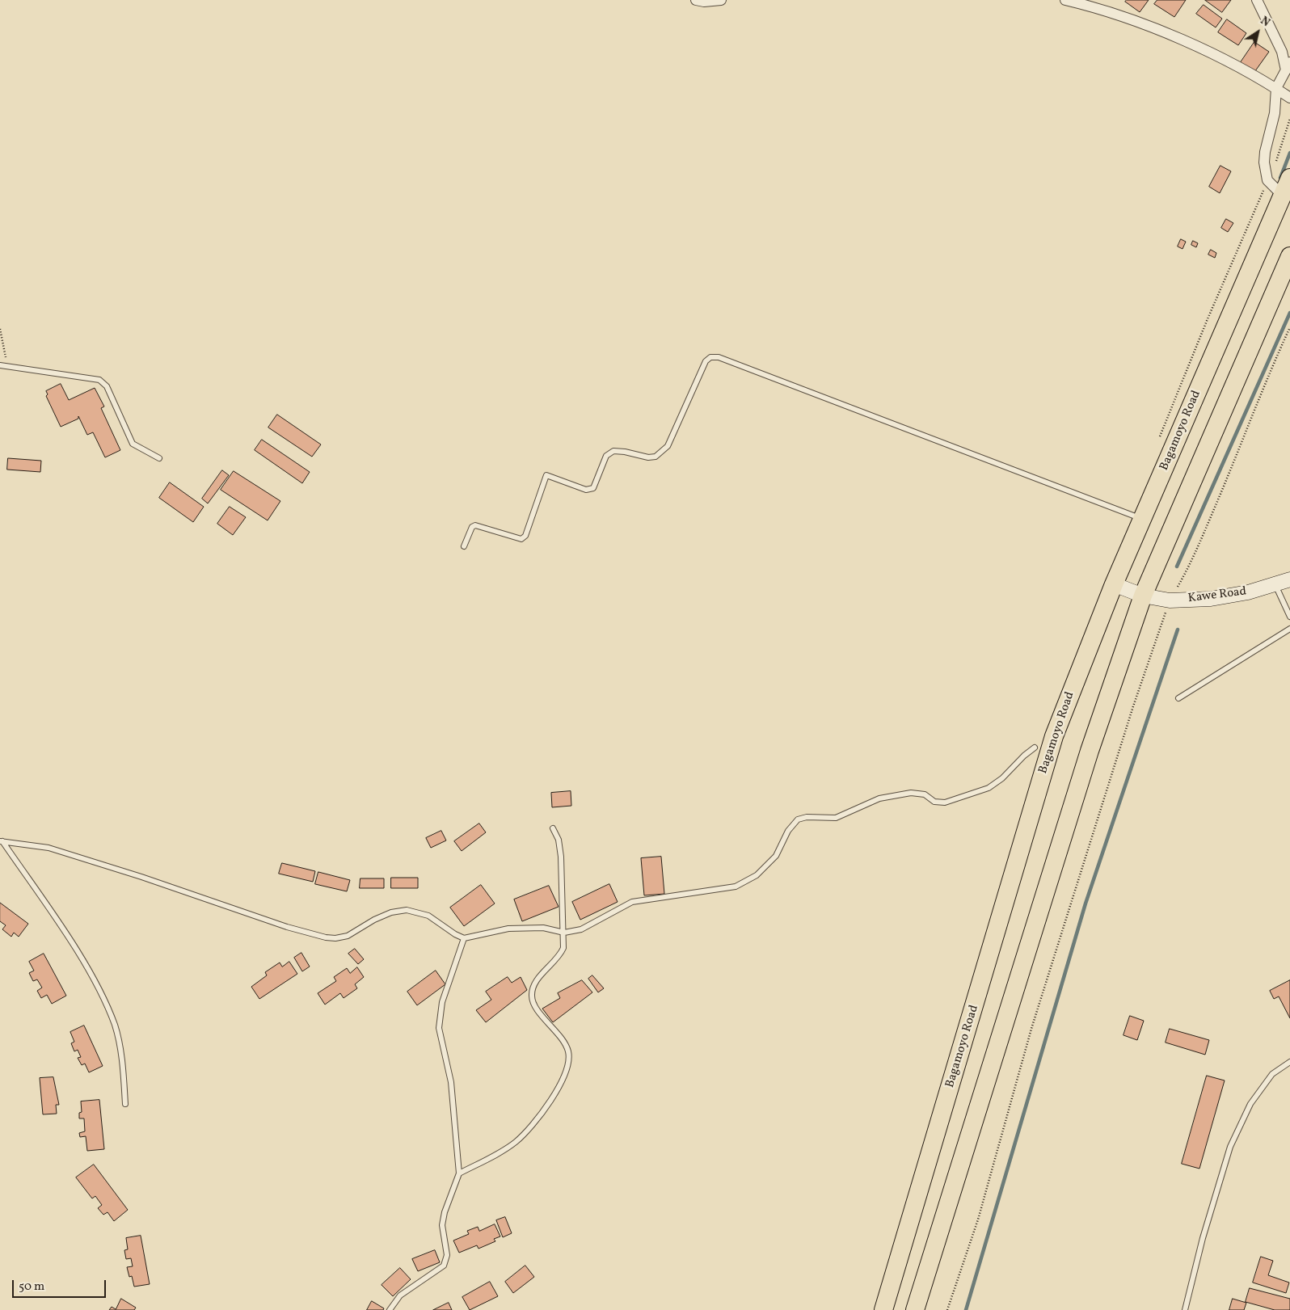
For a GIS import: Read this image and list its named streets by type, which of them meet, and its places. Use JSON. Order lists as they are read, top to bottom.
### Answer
{
  "streets": {
    "highway": ["Bagamoyo Road"],
    "main road": ["Kawe Road"]
  },
  "crossings": [
    ["Bagamoyo Road", "Kawe Road"]
  ],
  "scale_bar": "50 m",
  "north": "top right"
}
